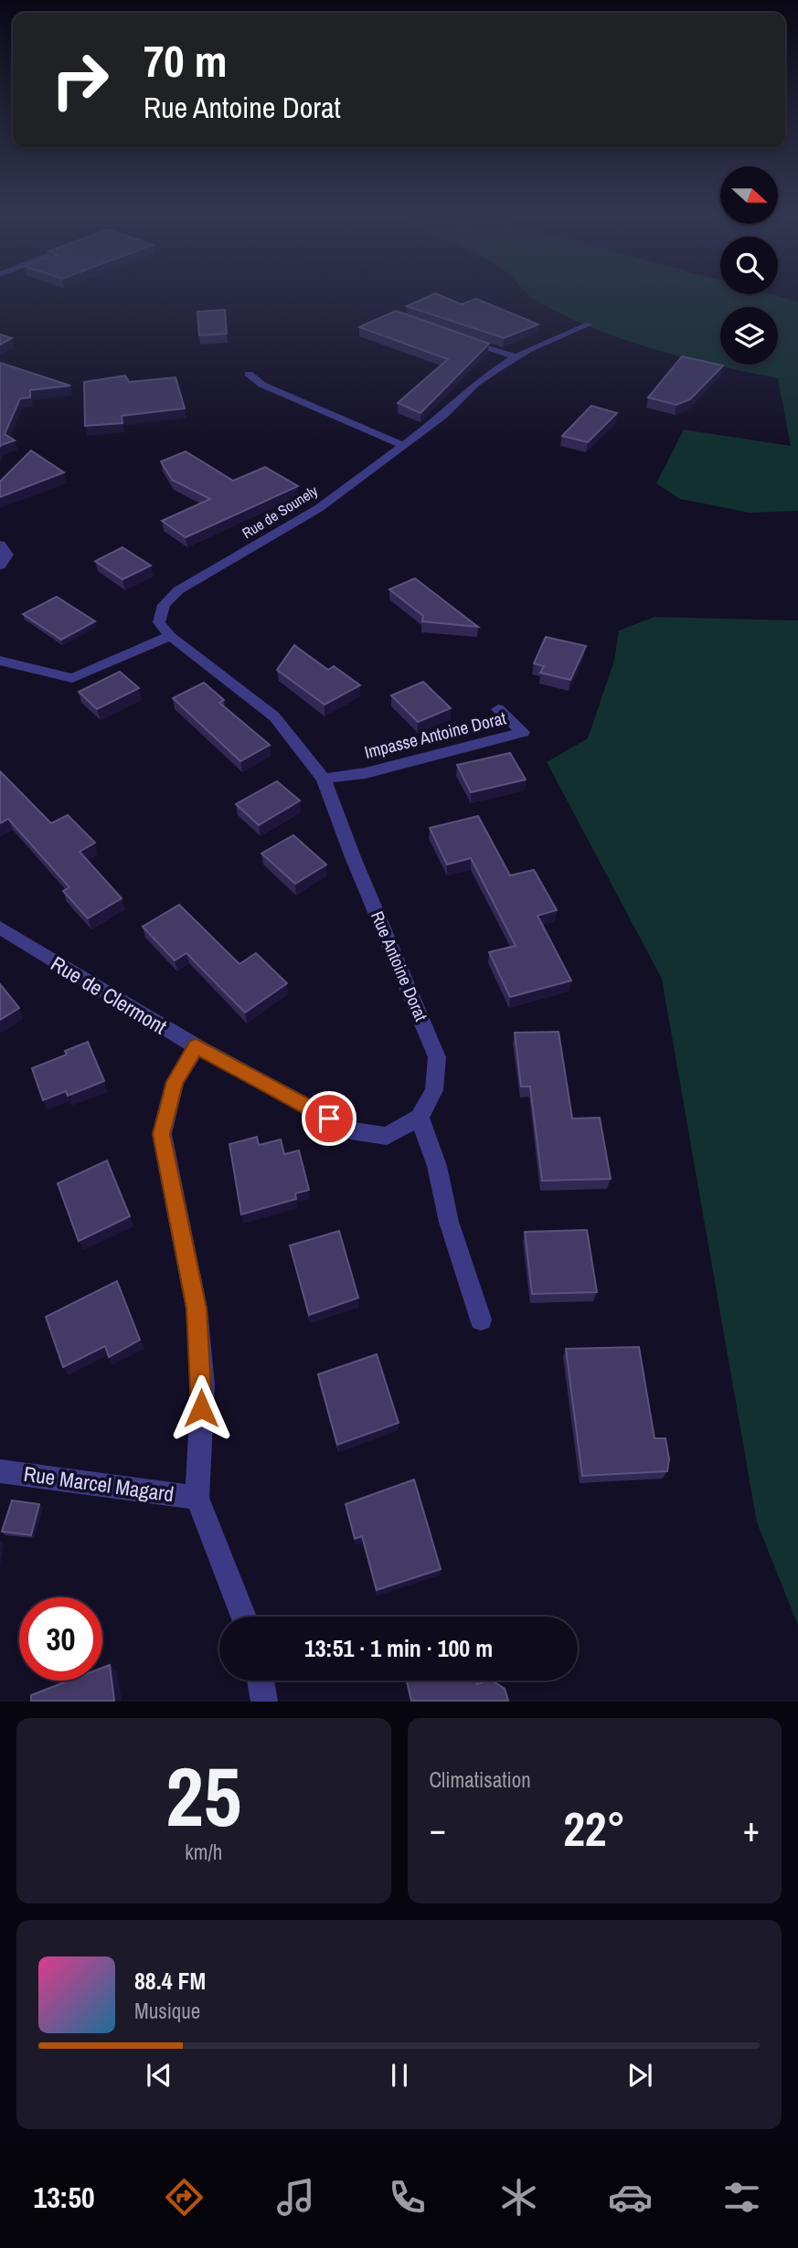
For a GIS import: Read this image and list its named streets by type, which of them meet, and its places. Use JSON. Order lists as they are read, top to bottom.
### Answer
{
  "streets": {
    "street": [
      "Rue de Sounely",
      "Impasse Antoine Dorat",
      "Rue Antoine Dorat",
      "Rue de Clermont",
      "Rue Marcel Magard"
    ]
  },
  "crossings": [
    ["Rue de Sounely", "Rue Antoine Dorat"],
    ["Impasse Antoine Dorat", "Rue Antoine Dorat"]
  ],
  "north": "right",
  "page": {
    "turn": ["70 m", "Rue Antoine Dorat"],
    "limit": "30",
    "trip": "13:51 · 1 min · 100 m",
    "tile": [
      ["25", "km/h"],
      "Climatisation"
    ],
    "heat": ["−", "22°", "+"],
    "song": ["88.4 FM", "Musique"],
    "tabs": "13:50"
  }
}
